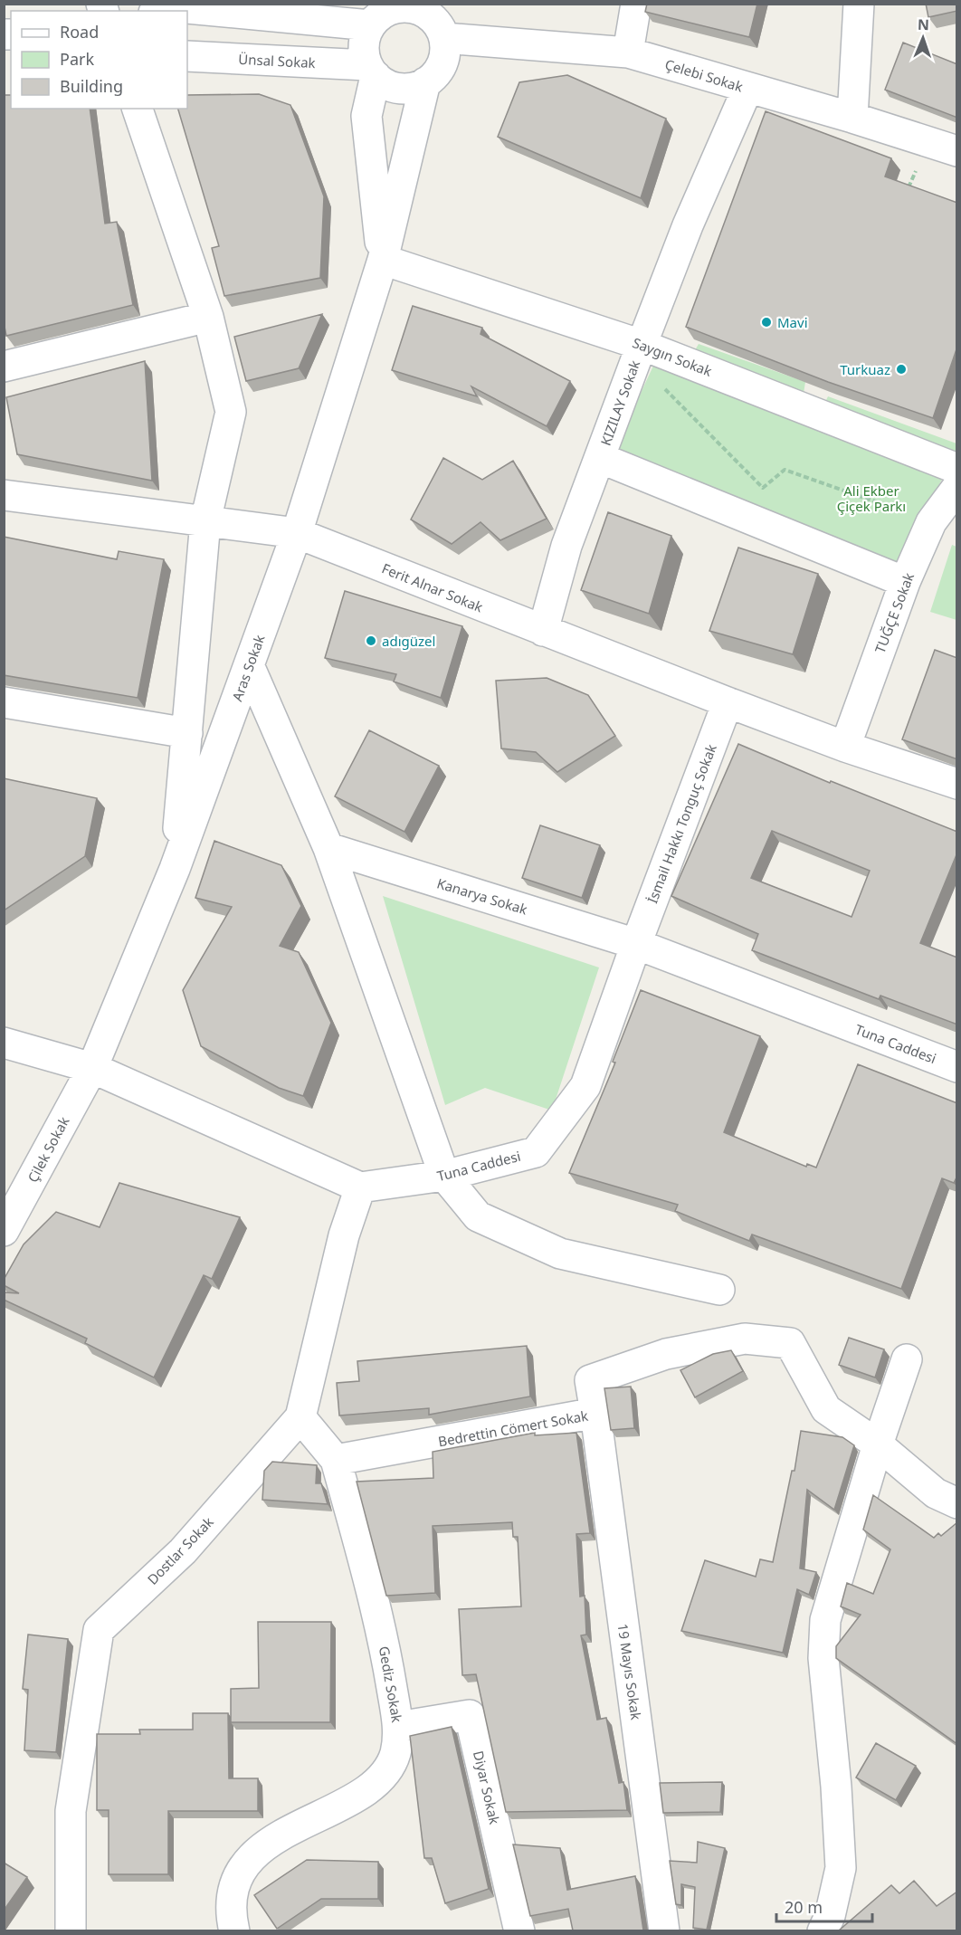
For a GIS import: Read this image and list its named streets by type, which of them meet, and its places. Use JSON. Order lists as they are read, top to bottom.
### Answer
{
  "streets": {
    "street": [
      "Ünsal Sokak",
      "Çelebi Sokak",
      "Saygın Sokak",
      "KIZILAY Sokak",
      "Ferit Alnar Sokak",
      "TUĞÇE Sokak",
      "Aras Sokak",
      "İsmail Hakkı Tonguç Sokak",
      "Kanarya Sokak",
      "Tuna Caddesi",
      "Çilek Sokak",
      "Bedrettin Cömert Sokak",
      "Dostlar Sokak",
      "19 Mayıs Sokak",
      "Gediz Sokak",
      "Diyar Sokak"
    ]
  },
  "crossings": [
    ["Ünsal Sokak", "Çelebi Sokak"],
    ["Ünsal Sokak", "Aras Sokak"],
    ["Çelebi Sokak", "KIZILAY Sokak"],
    ["Çelebi Sokak", "Aras Sokak"],
    ["Saygın Sokak", "KIZILAY Sokak"],
    ["Saygın Sokak", "Aras Sokak"],
    ["KIZILAY Sokak", "Ferit Alnar Sokak"],
    ["Ferit Alnar Sokak", "TUĞÇE Sokak"],
    ["Ferit Alnar Sokak", "Aras Sokak"],
    ["Ferit Alnar Sokak", "İsmail Hakkı Tonguç Sokak"],
    ["Aras Sokak", "Çilek Sokak"],
    ["İsmail Hakkı Tonguç Sokak", "Kanarya Sokak"],
    ["İsmail Hakkı Tonguç Sokak", "Tuna Caddesi"],
    ["Kanarya Sokak", "Tuna Caddesi"],
    ["Tuna Caddesi", "Dostlar Sokak"],
    ["Bedrettin Cömert Sokak", "19 Mayıs Sokak"],
    ["Bedrettin Cömert Sokak", "Gediz Sokak"],
    ["Gediz Sokak", "Diyar Sokak"]
  ],
  "parks": ["Ali Ekber Çiçek Parkı"],
  "places": ["Mavi", "Turkuaz", "adıgüzel"],
  "legend": ["Road", "Park", "Building"],
  "scale_bar": "20 m",
  "north": "top"
}
